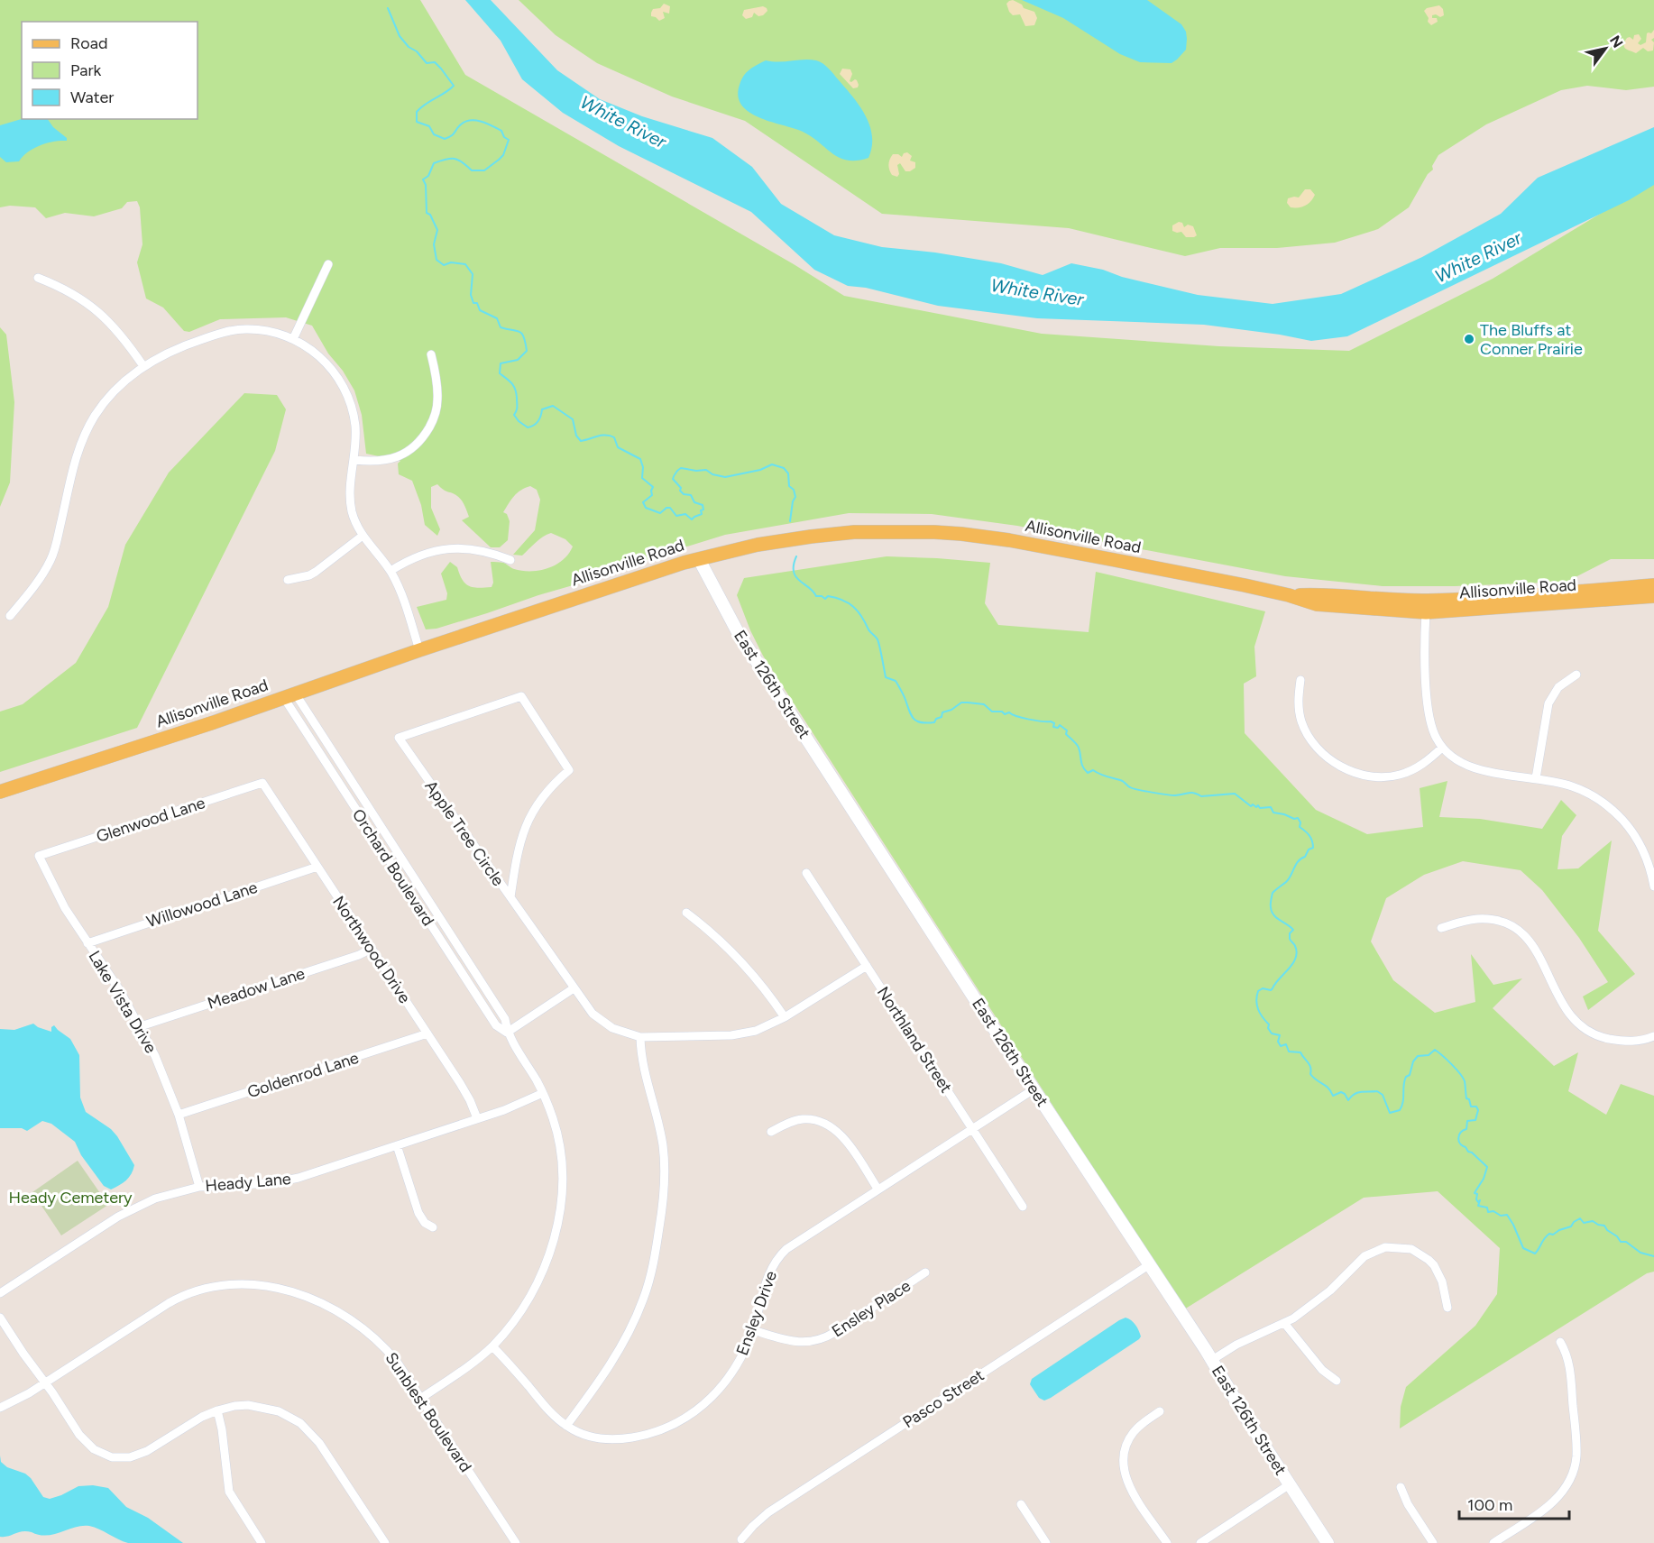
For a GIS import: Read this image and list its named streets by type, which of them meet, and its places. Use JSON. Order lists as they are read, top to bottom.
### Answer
{
  "streets": {
    "main road": ["Allisonville Road", "East 126th Street"],
    "street": [
      "Glenwood Lane",
      "Apple Tree Circle",
      "Orchard Boulevard",
      "Willowood Lane",
      "Northwood Drive",
      "Meadow Lane",
      "Lake Vista Drive",
      "Northland Street",
      "Goldenrod Lane",
      "Heady Lane",
      "Ensley Place",
      "Ensley Drive",
      "Pasco Street",
      "Sunblest Boulevard"
    ]
  },
  "crossings": [
    ["Allisonville Road", "East 126th Street"],
    ["Allisonville Road", "Orchard Boulevard"],
    ["East 126th Street", "Ensley Drive"],
    ["East 126th Street", "Pasco Street"],
    ["Glenwood Lane", "Northwood Drive"],
    ["Glenwood Lane", "Lake Vista Drive"],
    ["Orchard Boulevard", "Heady Lane"],
    ["Orchard Boulevard", "Ensley Drive"],
    ["Orchard Boulevard", "Sunblest Boulevard"],
    ["Willowood Lane", "Northwood Drive"],
    ["Willowood Lane", "Lake Vista Drive"],
    ["Northwood Drive", "Meadow Lane"],
    ["Northwood Drive", "Goldenrod Lane"],
    ["Northwood Drive", "Heady Lane"],
    ["Meadow Lane", "Lake Vista Drive"],
    ["Lake Vista Drive", "Goldenrod Lane"],
    ["Lake Vista Drive", "Heady Lane"],
    ["Northland Street", "Ensley Drive"],
    ["Ensley Place", "Ensley Drive"]
  ],
  "water": ["White River"],
  "parks": ["Heady Cemetery"],
  "places": ["The Bluffs at Conner Prairie"],
  "legend": ["Road", "Park", "Water"],
  "scale_bar": "100 m",
  "north": "top right"
}
